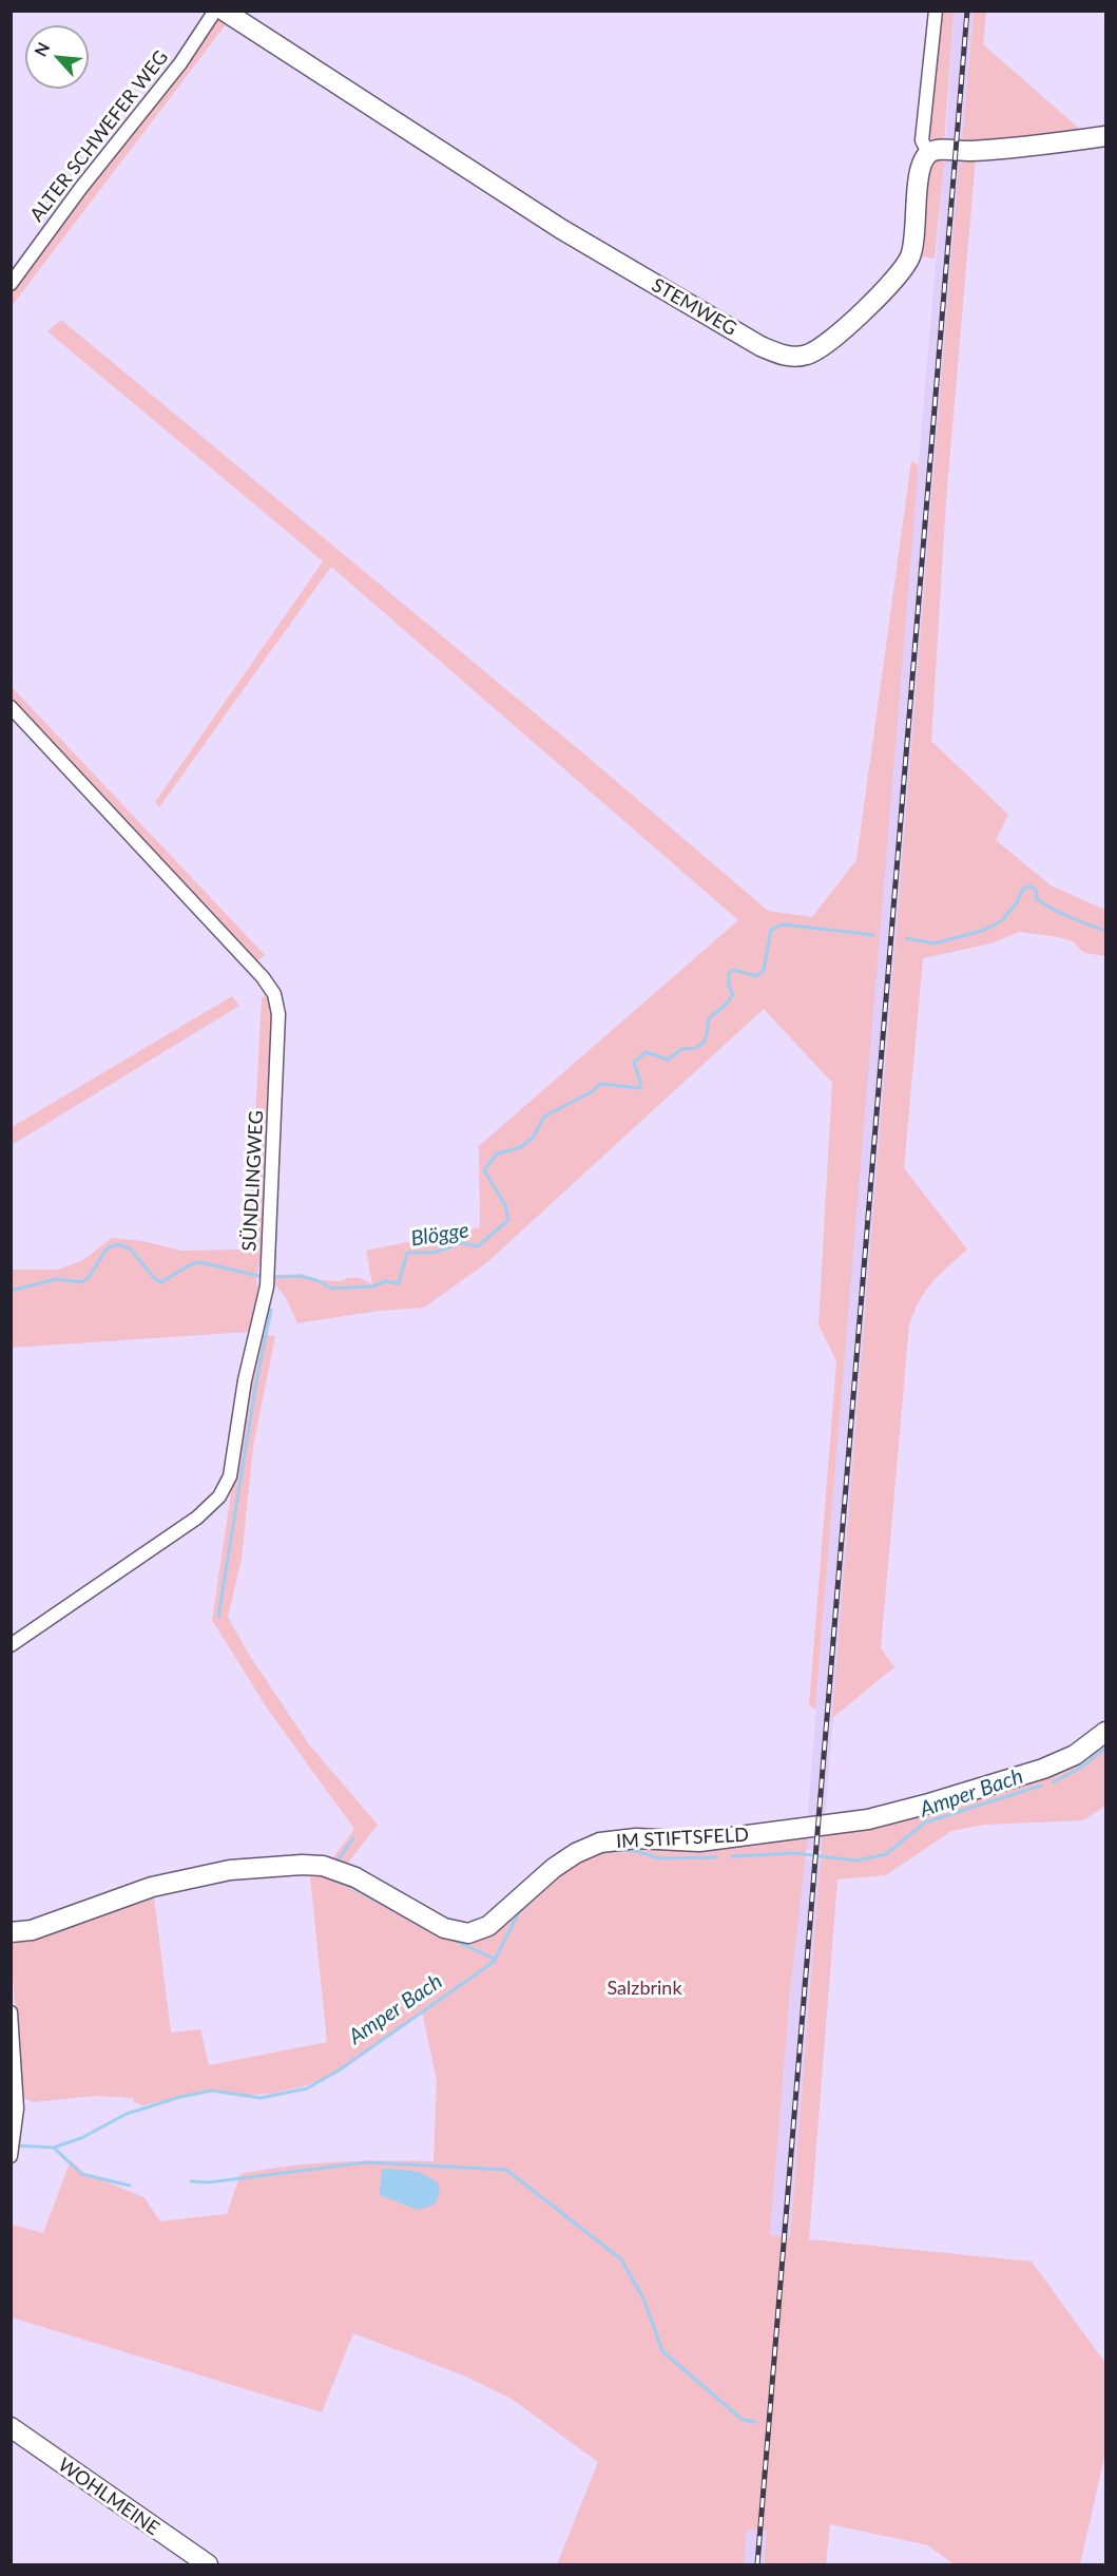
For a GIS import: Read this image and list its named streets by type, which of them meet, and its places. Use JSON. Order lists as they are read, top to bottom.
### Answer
{
  "streets": {
    "street": [
      "ALTER SCHWEFER WEG",
      "STEMWEG",
      "SÜNDLINGWEG",
      "IM STIFTSFELD",
      "WOHLMEINE"
    ]
  },
  "water": ["Blögge", "Amper Bach"],
  "parks": ["Salzbrink"],
  "north": "top left"
}
